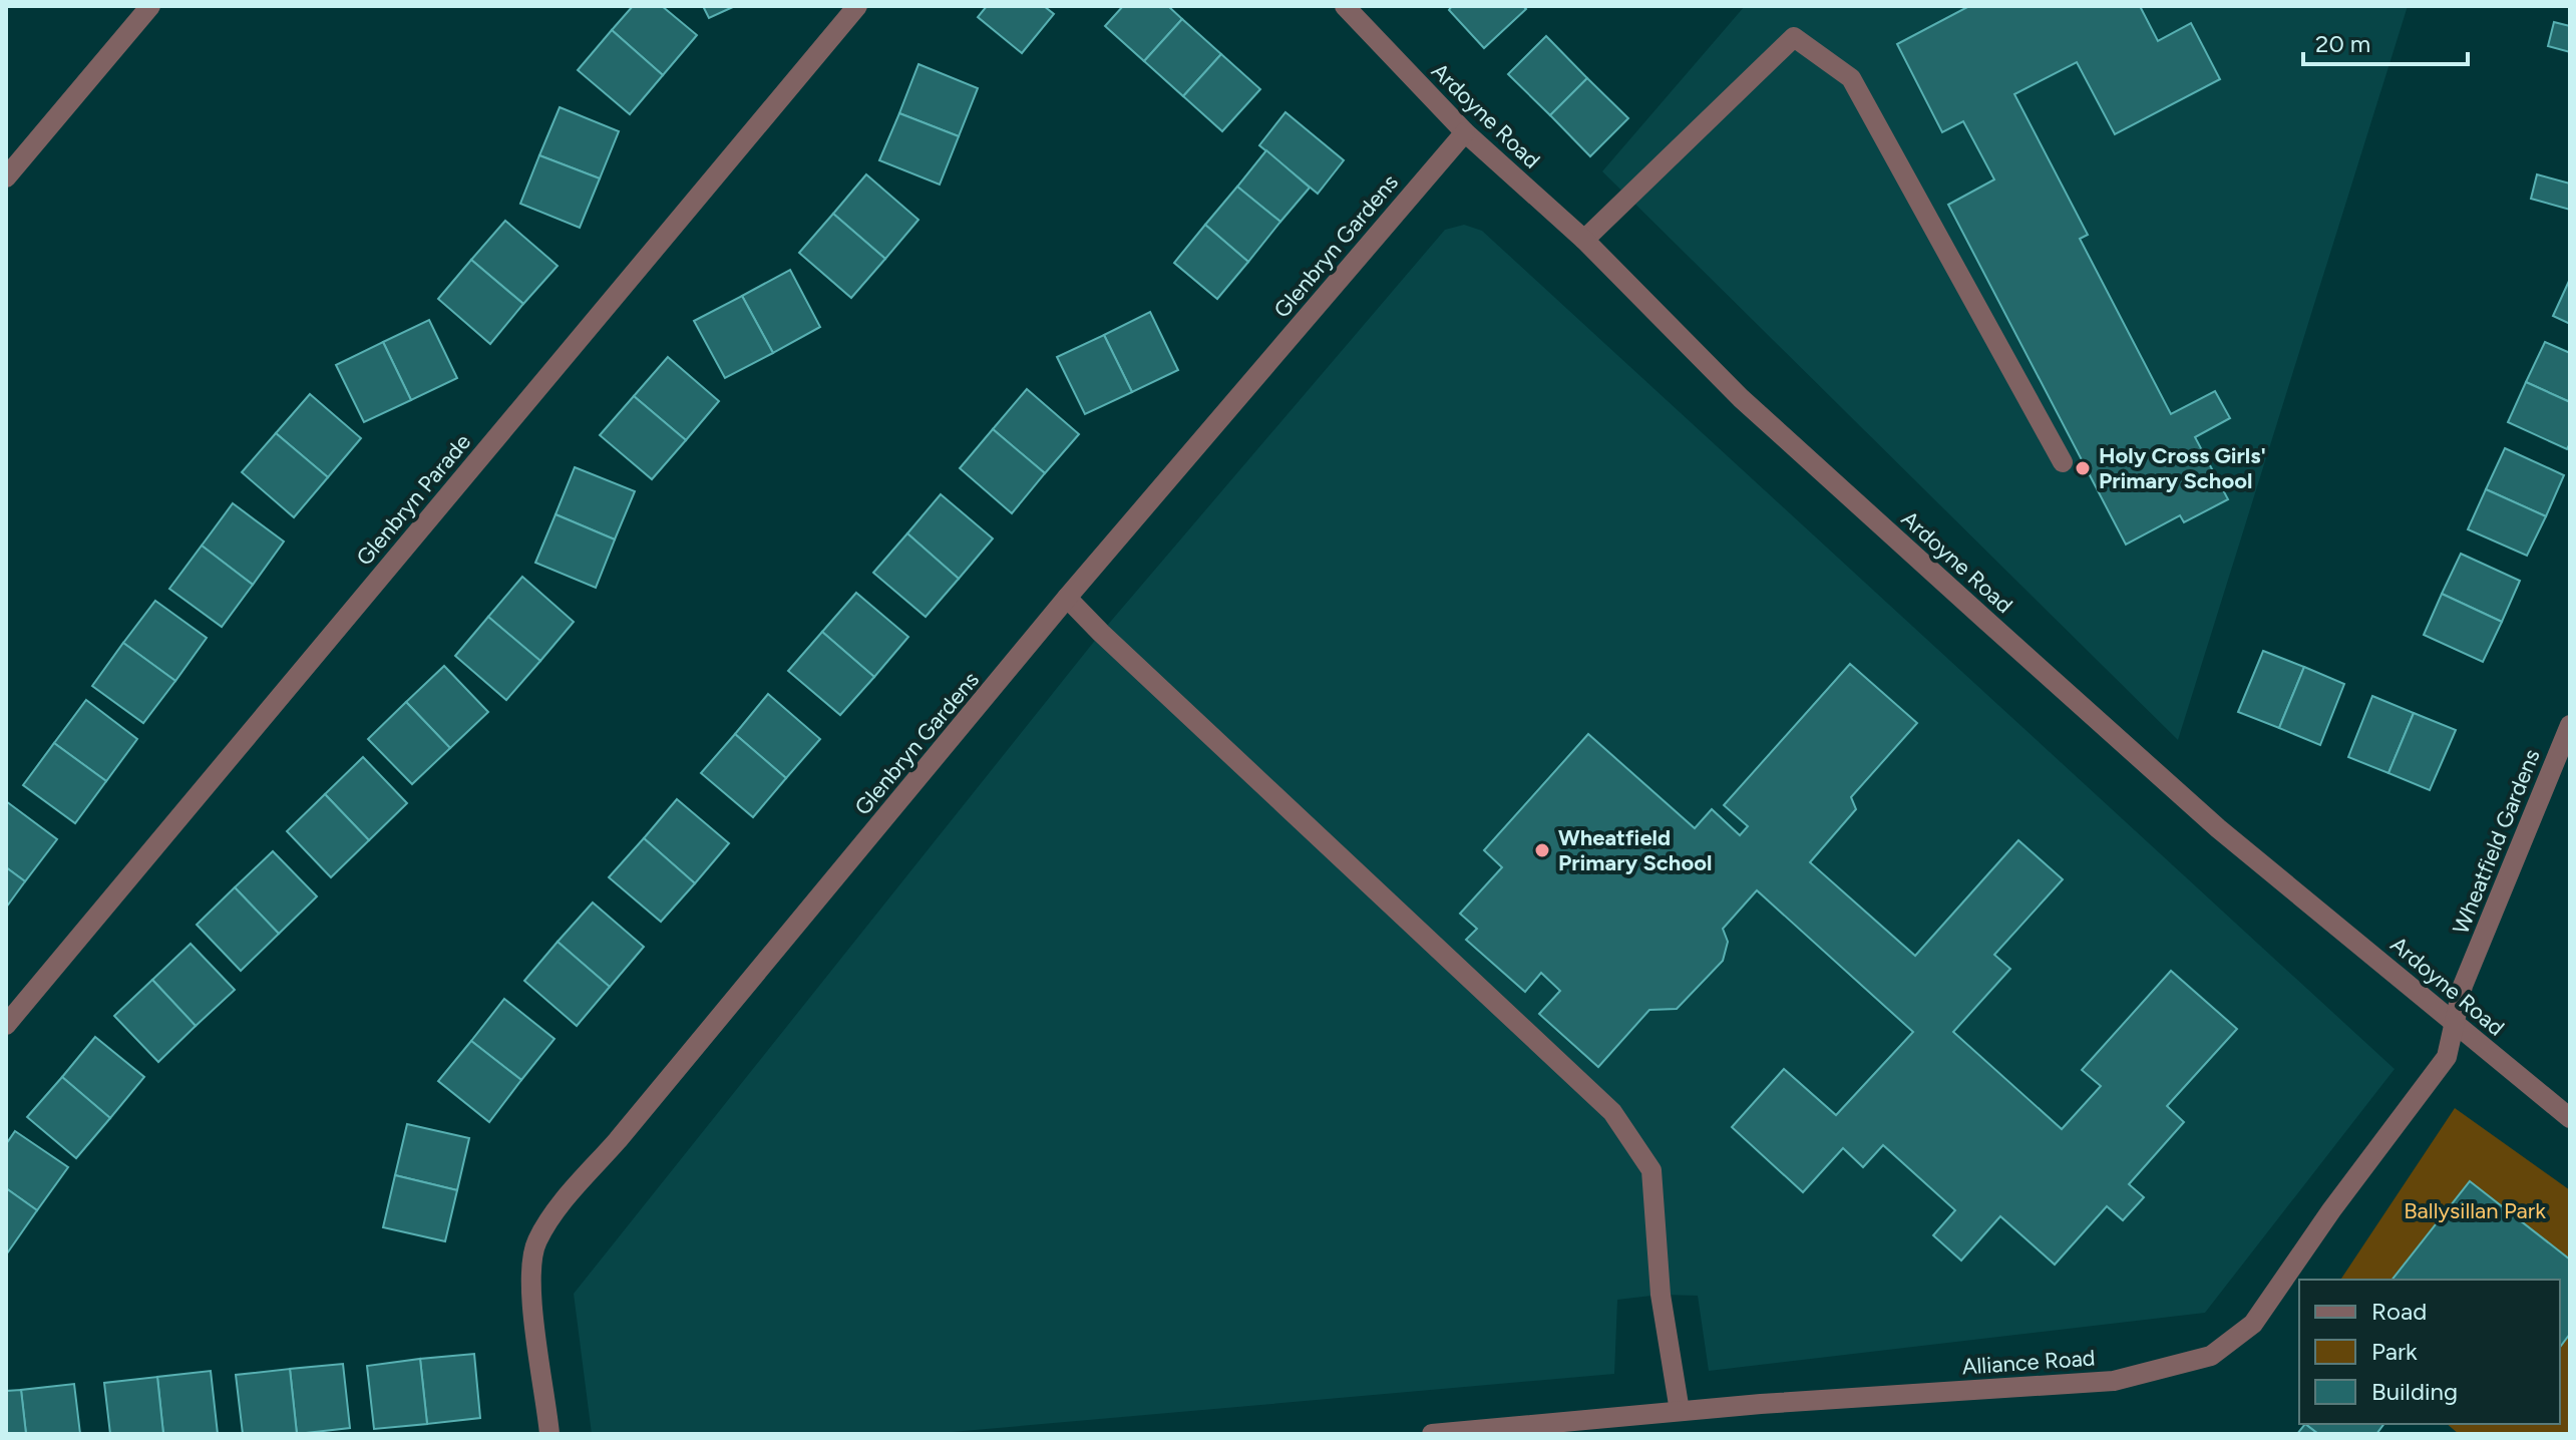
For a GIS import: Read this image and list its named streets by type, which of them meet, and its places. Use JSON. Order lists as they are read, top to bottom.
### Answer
{
  "streets": {
    "street": [
      "Ardoyne Road",
      "Glenbryn Gardens",
      "Glenbryn Parade",
      "Wheatfield Gardens",
      "Alliance Road"
    ]
  },
  "crossings": [
    ["Ardoyne Road", "Glenbryn Gardens"],
    ["Ardoyne Road", "Wheatfield Gardens"],
    ["Ardoyne Road", "Alliance Road"],
    ["Wheatfield Gardens", "Alliance Road"]
  ],
  "parks": ["Ballysillan Park"],
  "places": ["Holy Cross Girls' Primary School", "Wheatfield Primary School"],
  "legend": ["Road", "Park", "Building"],
  "scale_bar": "20 m"
}
